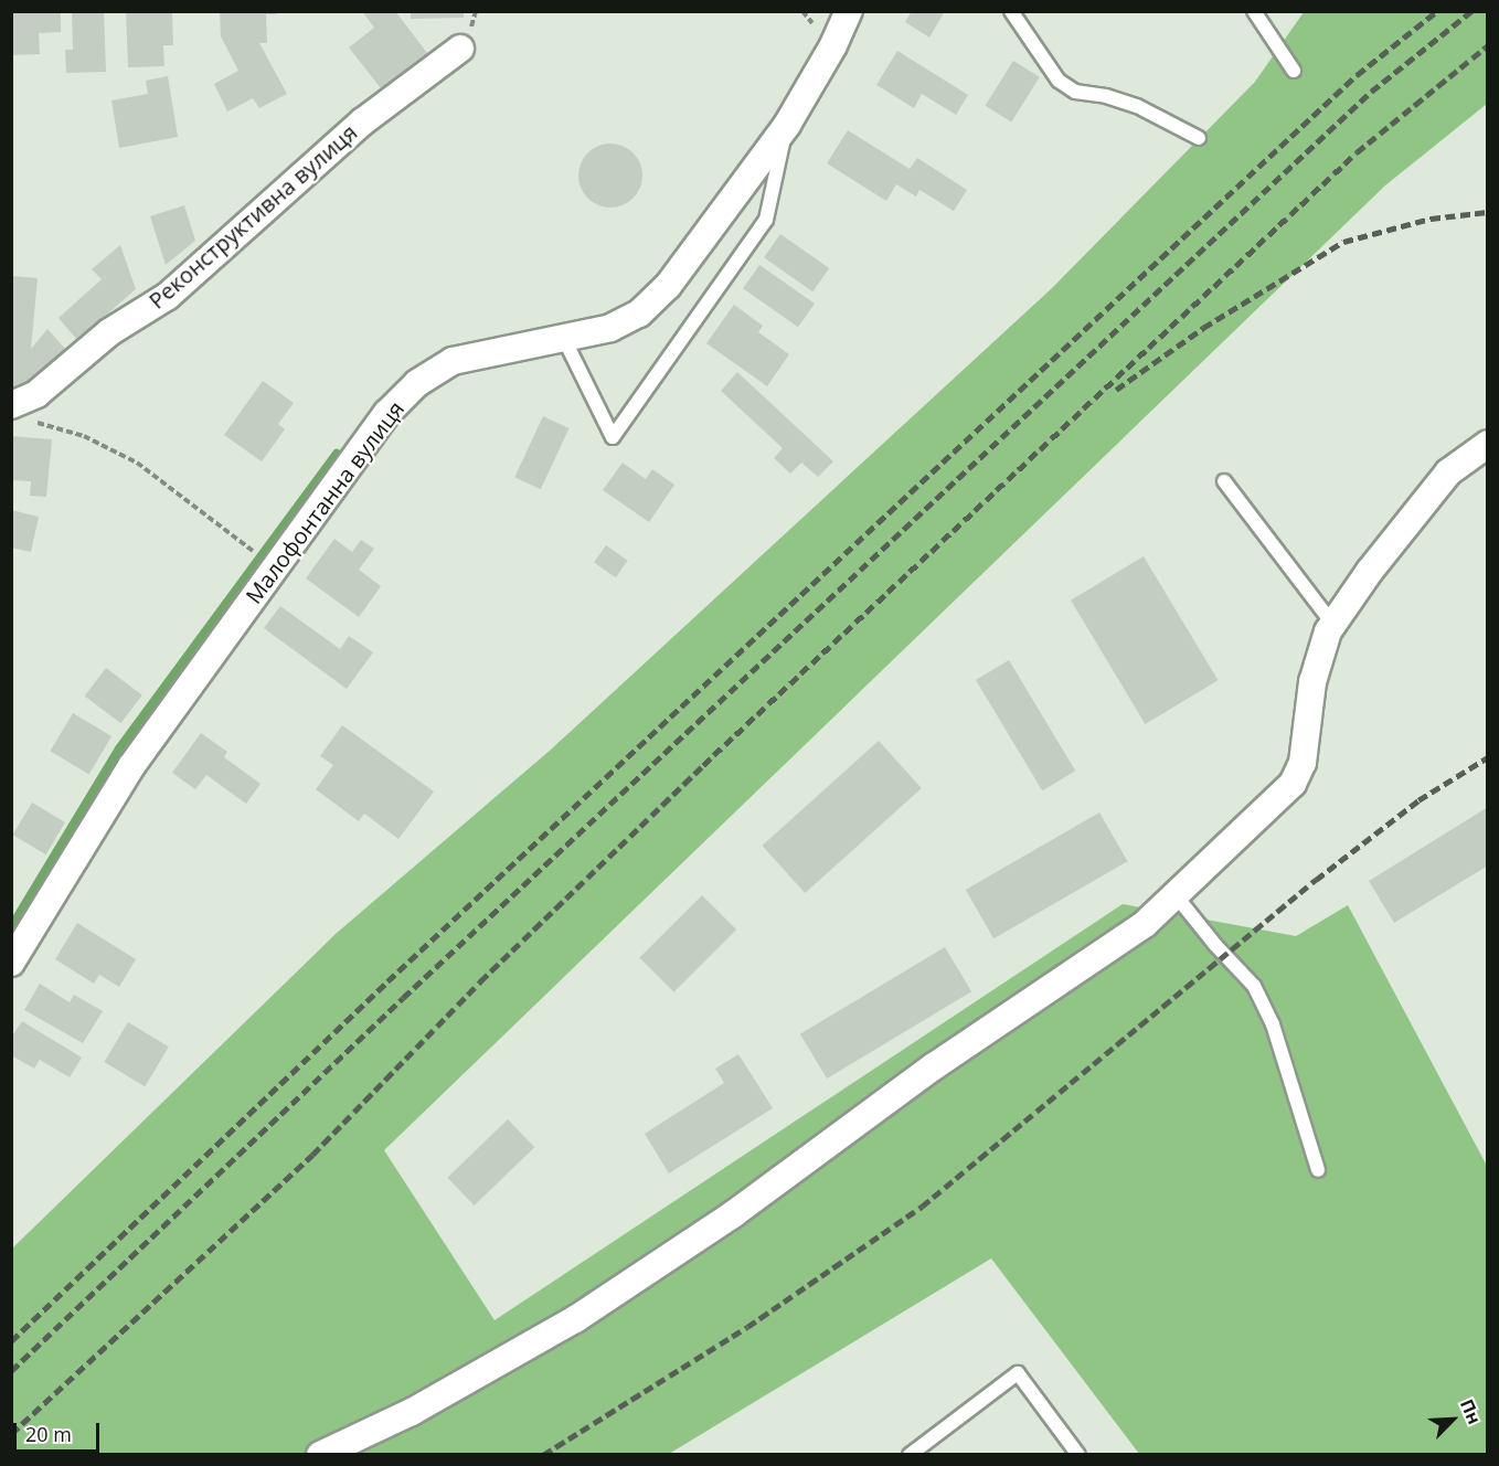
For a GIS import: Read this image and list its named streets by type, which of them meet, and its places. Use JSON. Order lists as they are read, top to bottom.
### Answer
{
  "streets": {
    "street": ["Реконструктивна вулиця", "Малофонтанна вулиця"]
  },
  "scale_bar": "20 m",
  "north": "top right"
}
